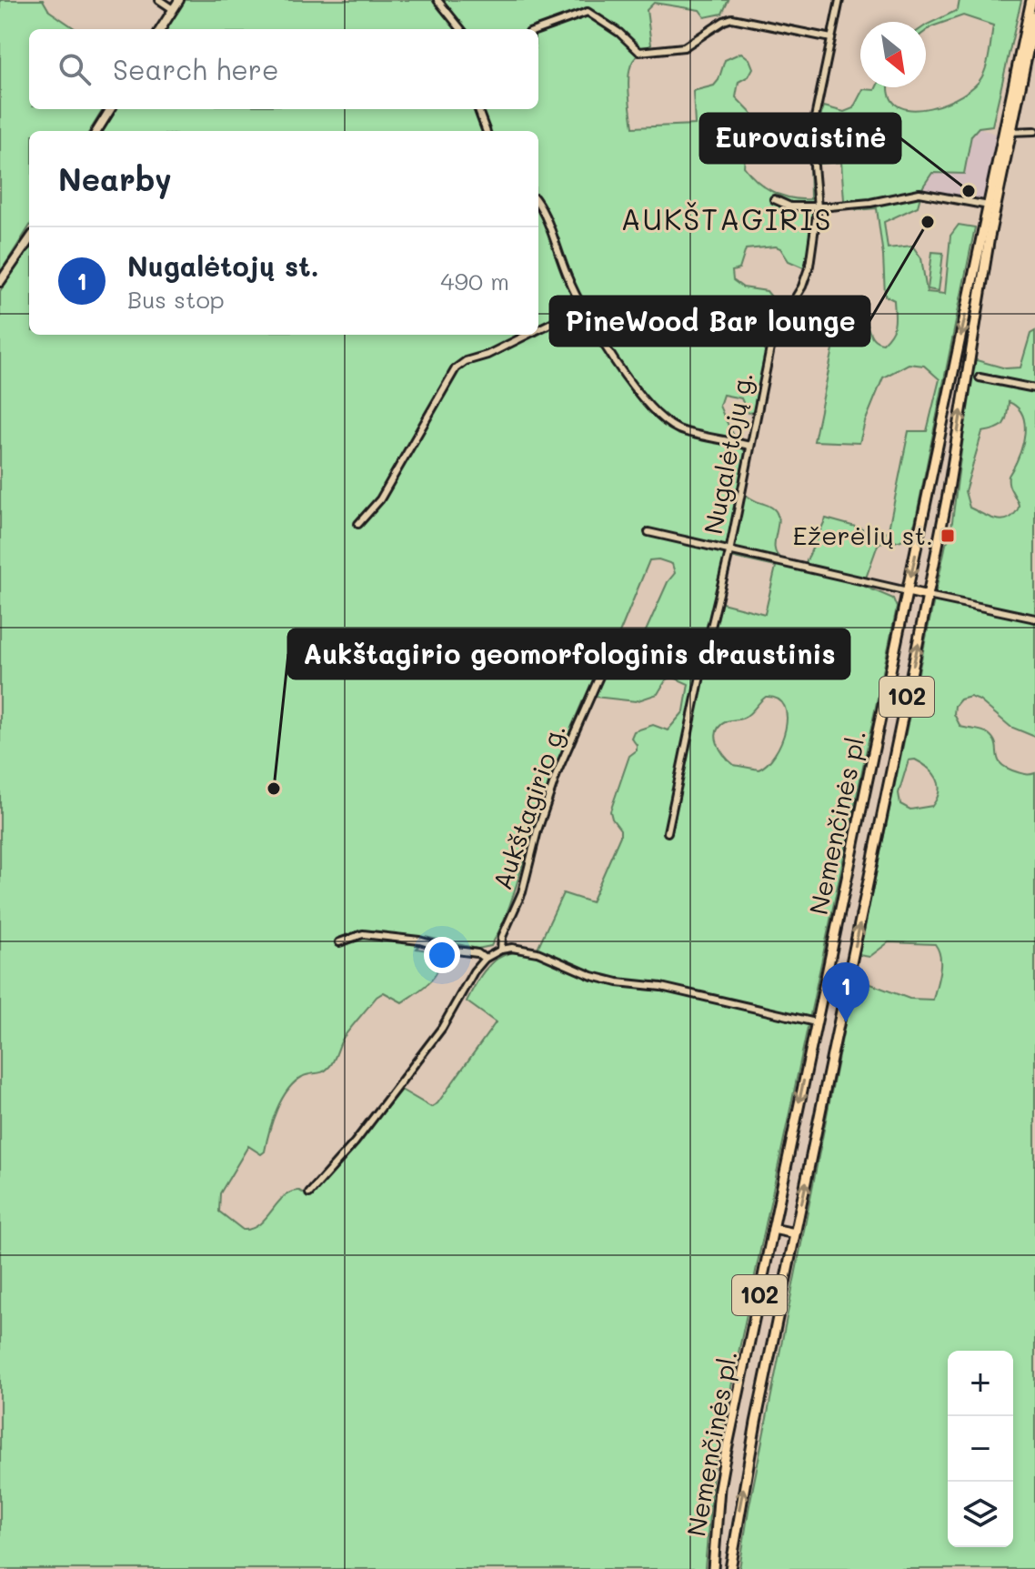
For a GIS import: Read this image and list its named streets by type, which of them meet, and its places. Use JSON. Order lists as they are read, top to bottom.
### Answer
{
  "streets": {
    "main road": ["102", "Nemenčinės pl."],
    "street": ["Nugalėtojų g.", "Aukštagirio g."]
  },
  "crossings": [
    ["Nugalėtojų g.", "Aukštagirio g."]
  ],
  "districts": ["AUKŠTAGIRIS"],
  "places": {
    "other": ["Eurovaistinė", "PineWood Bar lounge", "Aukštagirio geomorfologinis draustinis"],
    "transit": ["Ežerėlių st."]
  },
  "north": "bottom right",
  "page": {
    "search": "Search here",
    "heading": "Nearby",
    "list": [
      {
        "mark": "1",
        "name": "Nugalėtojų st.",
        "note": "Bus stop",
        "value": "490 m"
      }
    ],
    "pins": "1",
    "map_buttons": ["+", "−"]
  }
}
